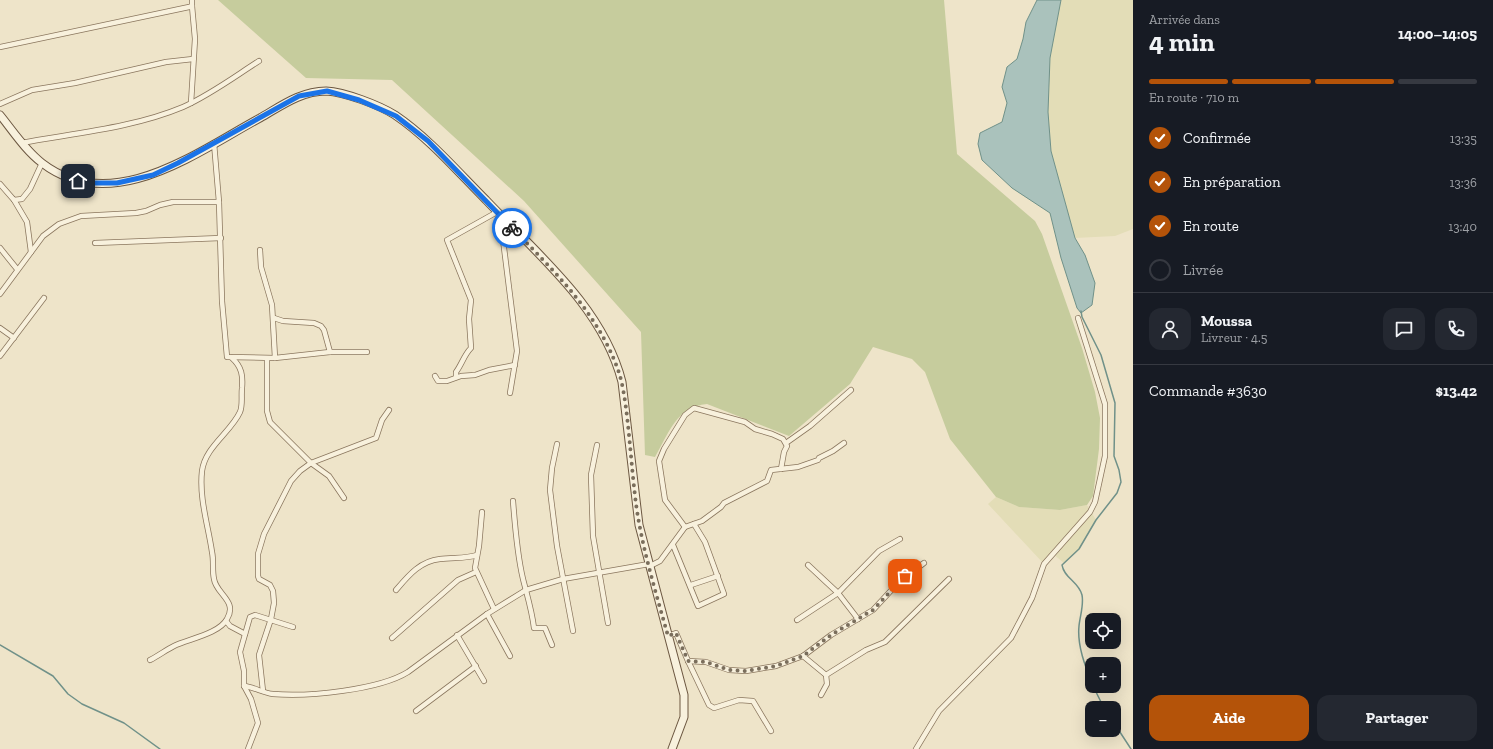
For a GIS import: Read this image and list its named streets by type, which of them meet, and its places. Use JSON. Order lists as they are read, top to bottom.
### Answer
{
  "page": {
    "heading": ["4 min", "Arrivée dans", "14:00–14:05"],
    "panel": [
      "Moussa",
      "Livreur · 4.5",
      "Commande #3630",
      "$13.42"
    ],
    "bar": "En route · 710 m",
    "list": [
      ["Confirmée", "13:35"],
      ["En préparation", "13:36"],
      ["En route", "13:40"],
      "Livrée"
    ],
    "map_buttons": ["+", "−"],
    "buttons": ["Aide", "Partager"]
  }
}
